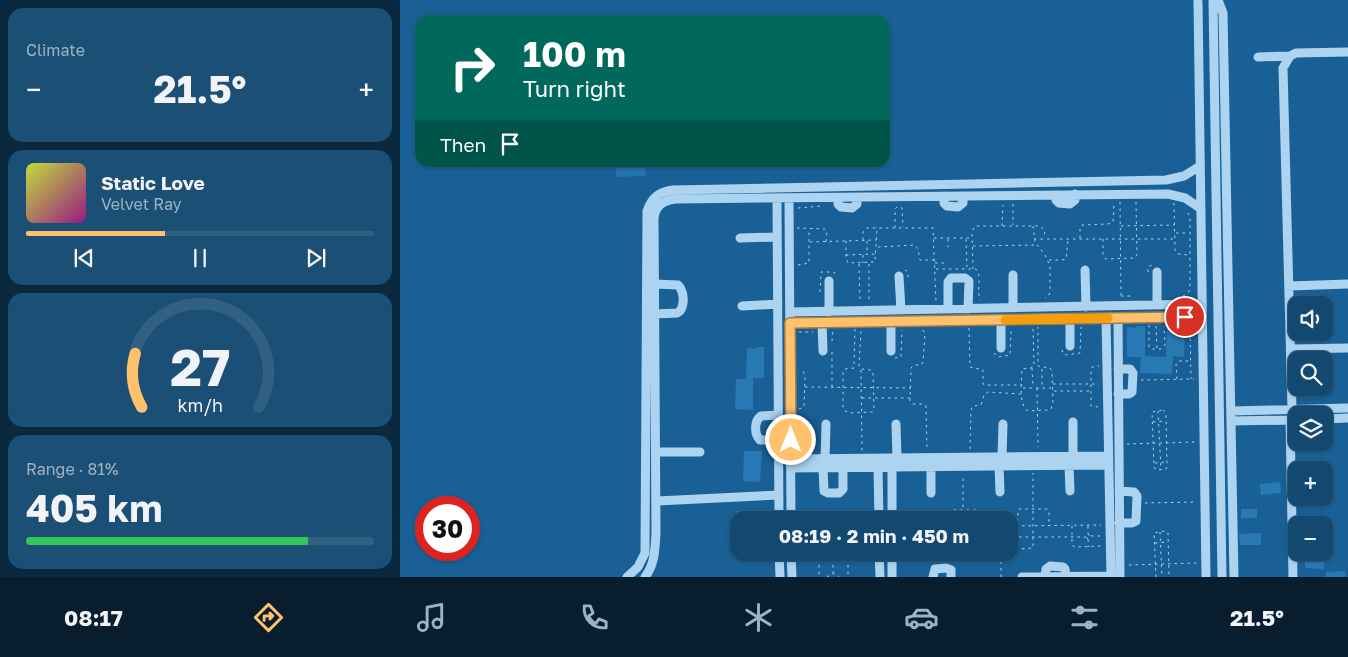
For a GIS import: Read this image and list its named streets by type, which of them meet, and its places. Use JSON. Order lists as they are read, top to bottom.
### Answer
{
  "page": {
    "tile": [
      "Climate",
      ["Range · 81%", "405 km"]
    ],
    "turn": ["100 m", "Turn right"],
    "heat": ["−", "21.5°", "+"],
    "then": "Then",
    "song": ["Static Love", "Velvet Ray"],
    "map_buttons": ["+", "−"],
    "limit": "30",
    "trip": "08:19 · 2 min · 450 m",
    "tabs": ["08:17", "21.5°"],
    "gauge": ["27", "km/h"]
  }
}
